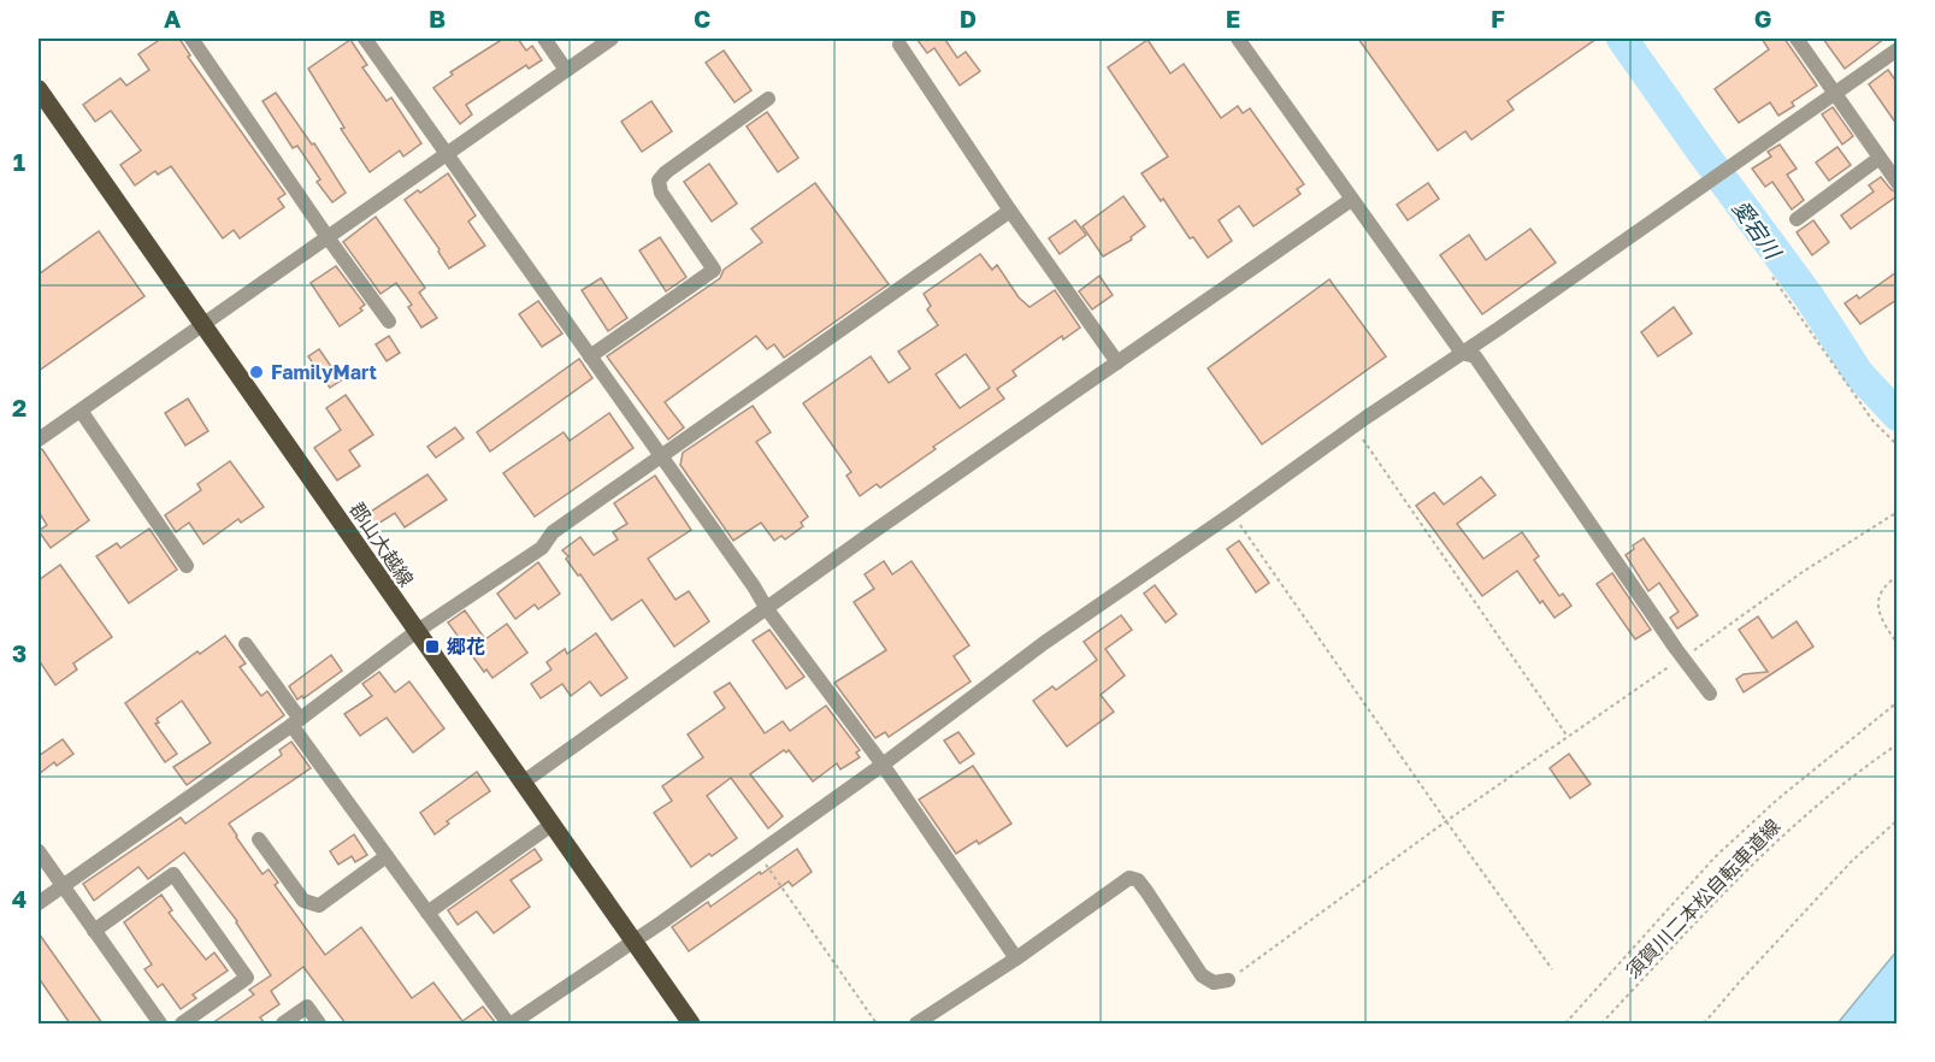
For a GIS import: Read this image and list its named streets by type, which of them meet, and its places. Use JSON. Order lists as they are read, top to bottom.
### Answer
{
  "streets": {
    "main road": ["郡山大越線"],
    "path": ["須賀川二本松自転車道線"]
  },
  "water": ["愛宕川"],
  "places": {
    "other": ["FamilyMart"],
    "transit": ["郷花"]
  },
  "grid": {
    "columns": [
      "A",
      "B",
      "C",
      "D",
      "E",
      "F",
      "G"
    ],
    "rows": [
      "1",
      "2",
      "3",
      "4"
    ]
  }
}
